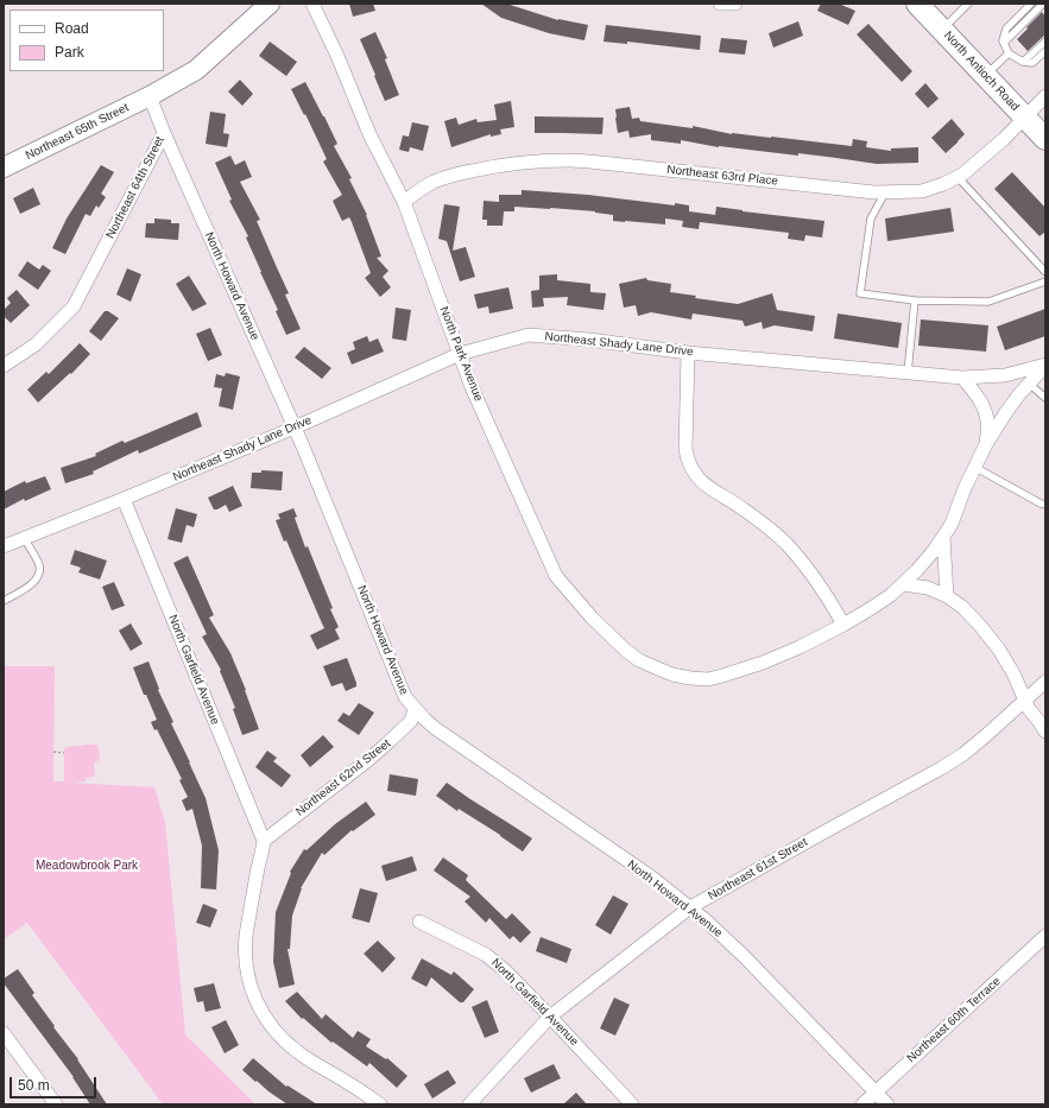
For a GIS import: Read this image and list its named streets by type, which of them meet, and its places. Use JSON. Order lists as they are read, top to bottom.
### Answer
{
  "streets": {
    "main road": ["North Antioch Road"],
    "street": [
      "Northeast 65th Street",
      "Northeast 63rd Place",
      "Northeast 64th Street",
      "North Howard Avenue",
      "Northeast Shady Lane Drive",
      "North Park Avenue",
      "North Garfield Avenue",
      "Northeast 62nd Street",
      "Northeast 61st Street",
      "Northeast 60th Terrace"
    ]
  },
  "crossings": [
    ["North Antioch Road", "Northeast 63rd Place"],
    ["Northeast 65th Street", "Northeast 64th Street"],
    ["Northeast 63rd Place", "North Park Avenue"],
    ["Northeast 64th Street", "North Howard Avenue"],
    ["North Howard Avenue", "Northeast Shady Lane Drive"],
    ["North Howard Avenue", "Northeast 62nd Street"],
    ["North Howard Avenue", "Northeast 61st Street"],
    ["North Howard Avenue", "Northeast 60th Terrace"],
    ["Northeast Shady Lane Drive", "North Park Avenue"],
    ["Northeast Shady Lane Drive", "North Garfield Avenue"],
    ["North Garfield Avenue", "Northeast 62nd Street"],
    ["North Garfield Avenue", "Northeast 61st Street"]
  ],
  "parks": ["Meadowbrook Park"],
  "legend": ["Road", "Park"],
  "scale_bar": "50 m"
}
